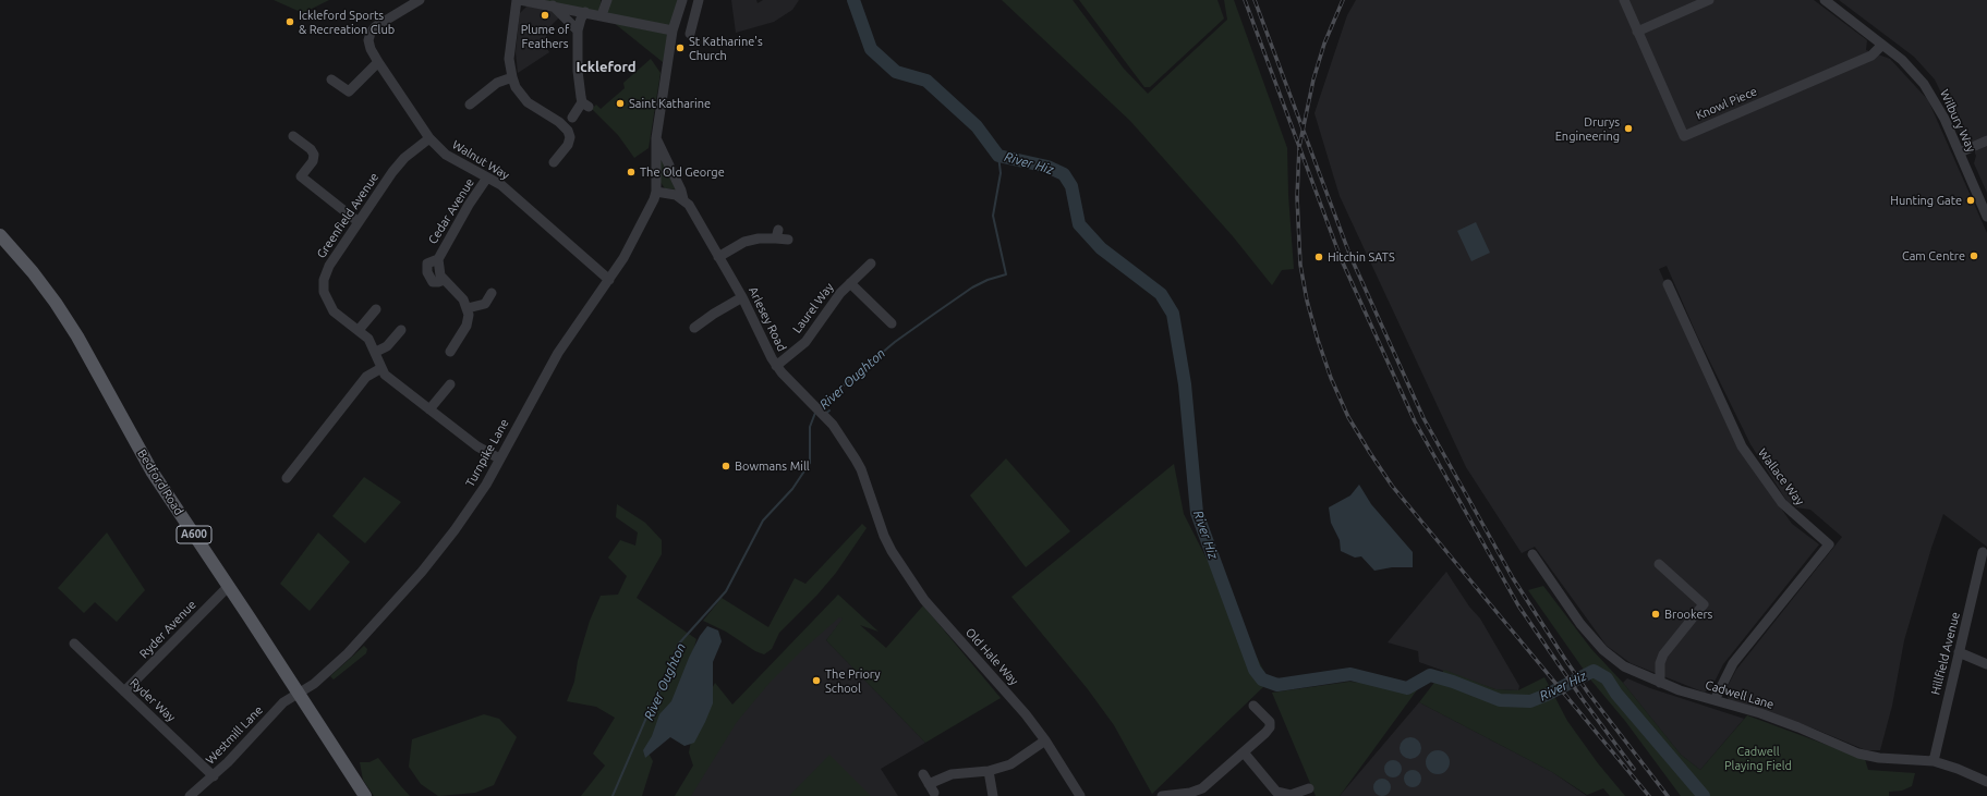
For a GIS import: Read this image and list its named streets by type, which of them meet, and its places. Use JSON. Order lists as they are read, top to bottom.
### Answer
{
  "streets": {
    "main road": ["Bedford Road", "A600"],
    "street": [
      "Knowl Piece",
      "Wilbury Way",
      "Walnut Way",
      "Cedar Avenue",
      "Greenfield Avenue",
      "Laurel Way",
      "Arlesey Road",
      "Turnpike Lane",
      "Wallace Way",
      "Ryder Avenue",
      "Hillfield Avenue",
      "Old Hale Way",
      "Cadwell Lane",
      "Ryder Way",
      "Westmill Lane"
    ]
  },
  "crossings": [
    ["Knowl Piece", "Wilbury Way"],
    ["Walnut Way", "Cedar Avenue"],
    ["Walnut Way", "Greenfield Avenue"],
    ["Walnut Way", "Turnpike Lane"],
    ["Greenfield Avenue", "Turnpike Lane"],
    ["Laurel Way", "Arlesey Road"],
    ["Arlesey Road", "Old Hale Way"],
    ["Turnpike Lane", "Bedford Road"],
    ["Turnpike Lane", "Westmill Lane"],
    ["Wallace Way", "Cadwell Lane"],
    ["Bedford Road", "Ryder Avenue"],
    ["Bedford Road", "Westmill Lane"],
    ["Ryder Avenue", "Ryder Way"],
    ["Hillfield Avenue", "Cadwell Lane"],
    ["Ryder Way", "Westmill Lane"]
  ],
  "districts": ["Ickleford"],
  "water": ["River Hiz", "River Oughton"],
  "parks": ["Cadwell Playing Field"],
  "places": [
    "Plume of Feathers",
    "Ickleford Sports & Recreation Club",
    "St Katharine's Church",
    "Saint Katharine",
    "Drurys Engineering",
    "The Old George",
    "Hunting Gate",
    "Cam Centre",
    "Hitchin SATS",
    "Bowmans Mill",
    "Brookers",
    "The Priory School"
  ]
}
